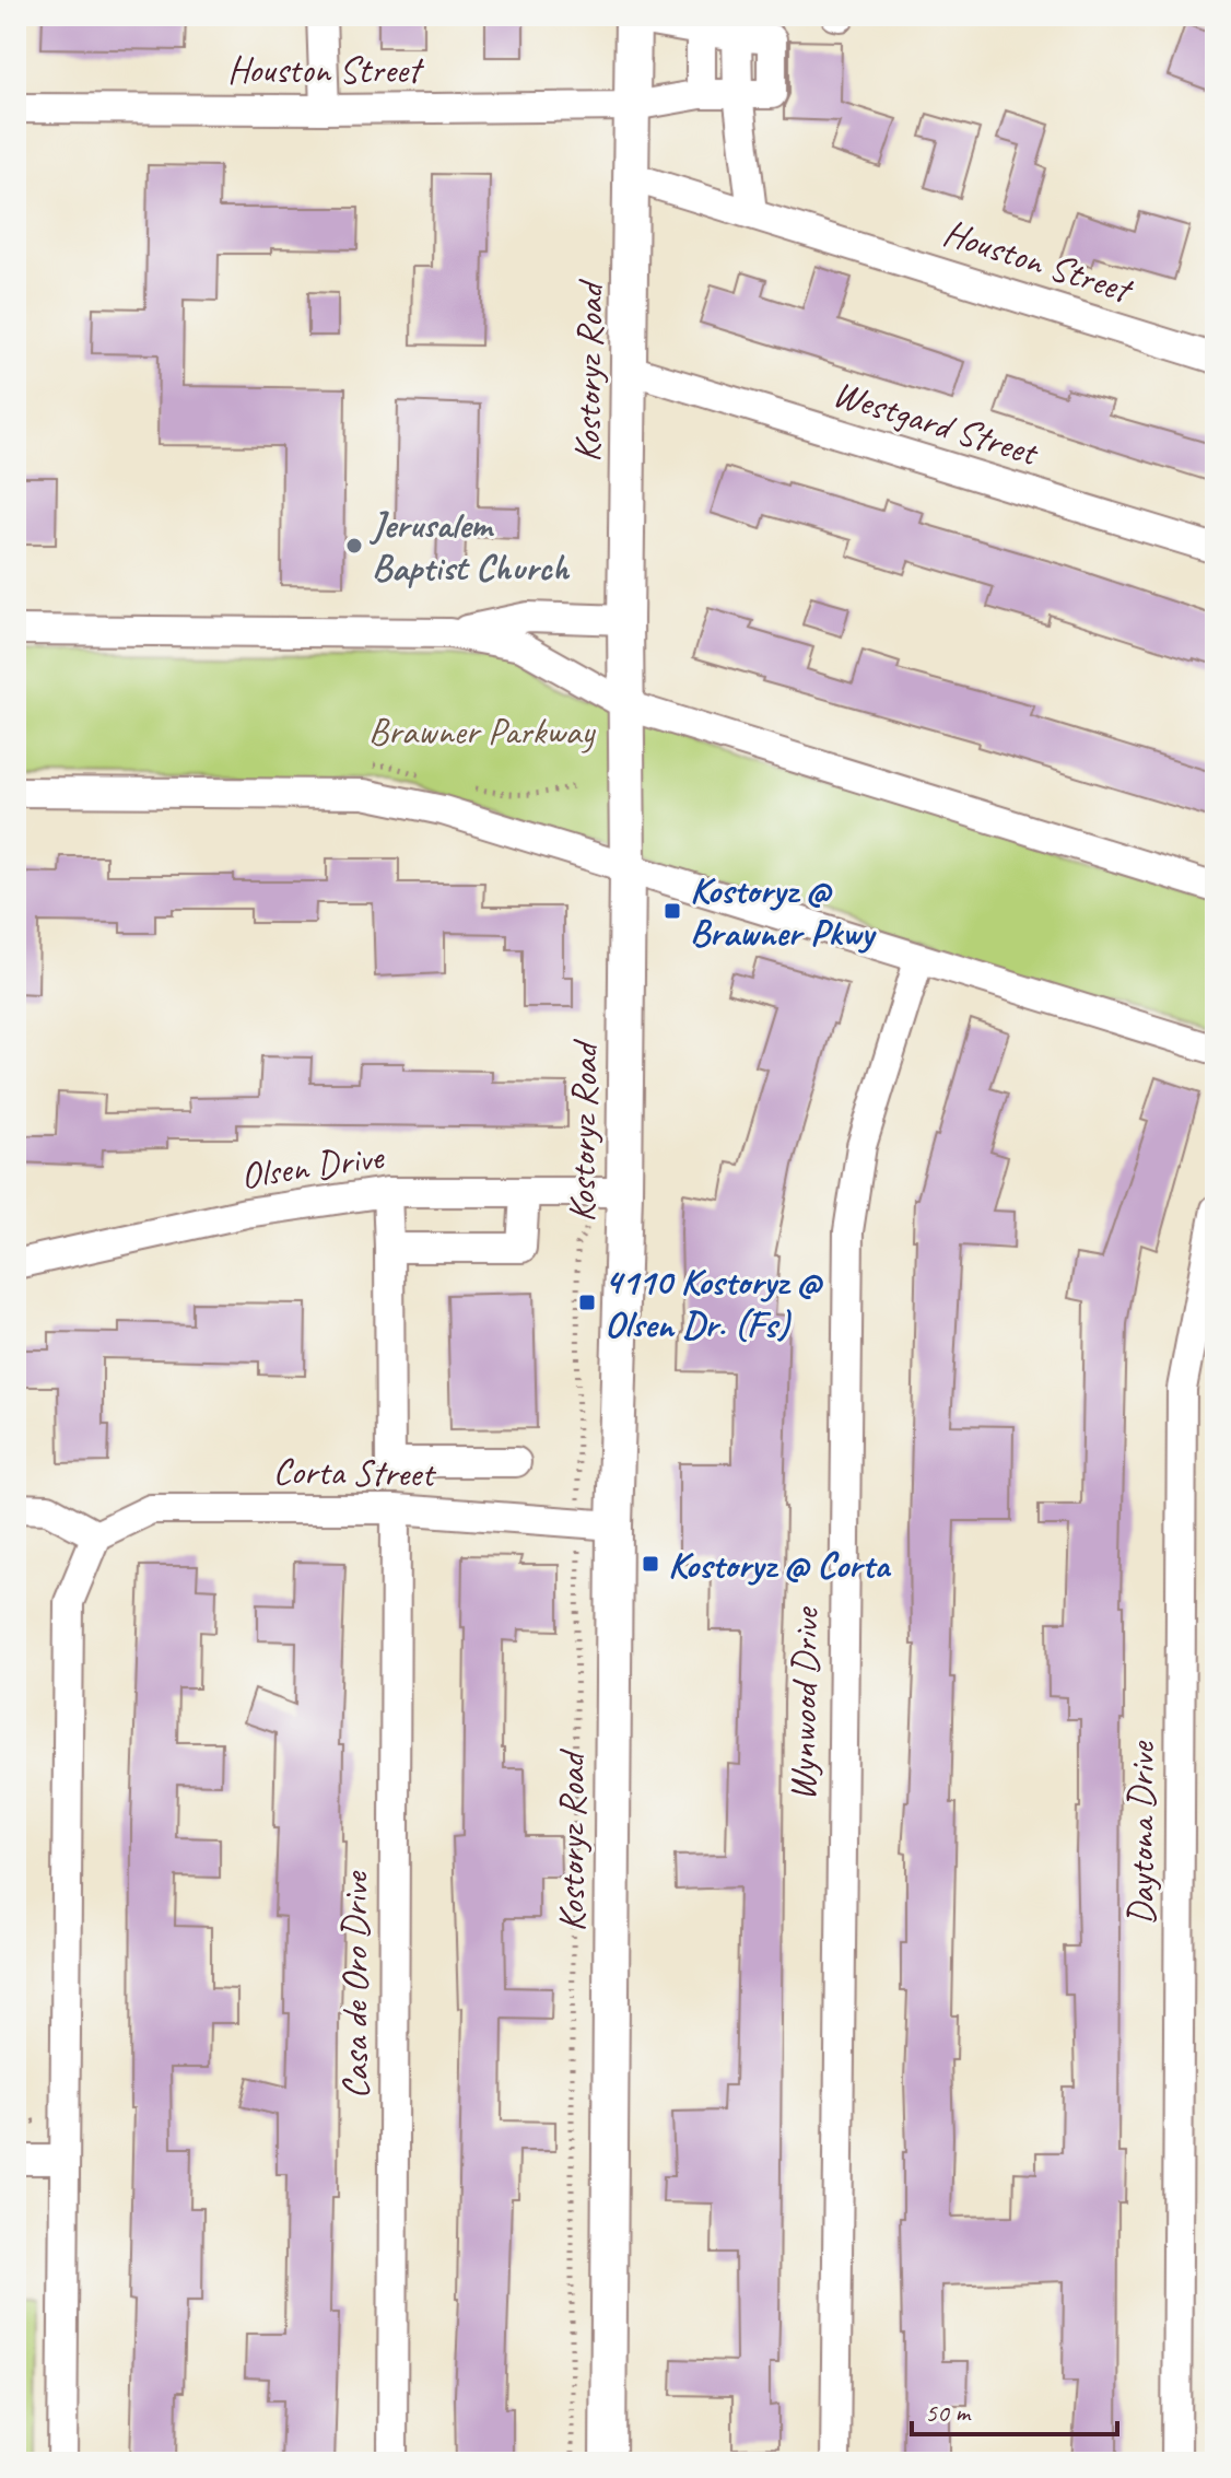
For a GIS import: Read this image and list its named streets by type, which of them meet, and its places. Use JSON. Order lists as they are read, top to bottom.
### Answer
{
  "streets": {
    "main road": ["Kostoryz Road"],
    "street": [
      "Houston Street",
      "Westgard Street",
      "Olsen Drive",
      "Corta Street",
      "Wynwood Drive",
      "Daytona Drive",
      "Casa de Oro Drive"
    ]
  },
  "crossings": [
    ["Houston Street", "Kostoryz Road"],
    ["Kostoryz Road", "Westgard Street"],
    ["Kostoryz Road", "Olsen Drive"],
    ["Kostoryz Road", "Corta Street"],
    ["Corta Street", "Casa de Oro Drive"]
  ],
  "parks": ["Brawner Parkway"],
  "places": {
    "other": ["Jerusalem Baptist Church"],
    "transit": ["Kostoryz @ Brawner Pkwy", "4110 Kostoryz @ Olsen Dr. (Fs)", "Kostoryz @ Corta"]
  },
  "scale_bar": "50 m"
}
